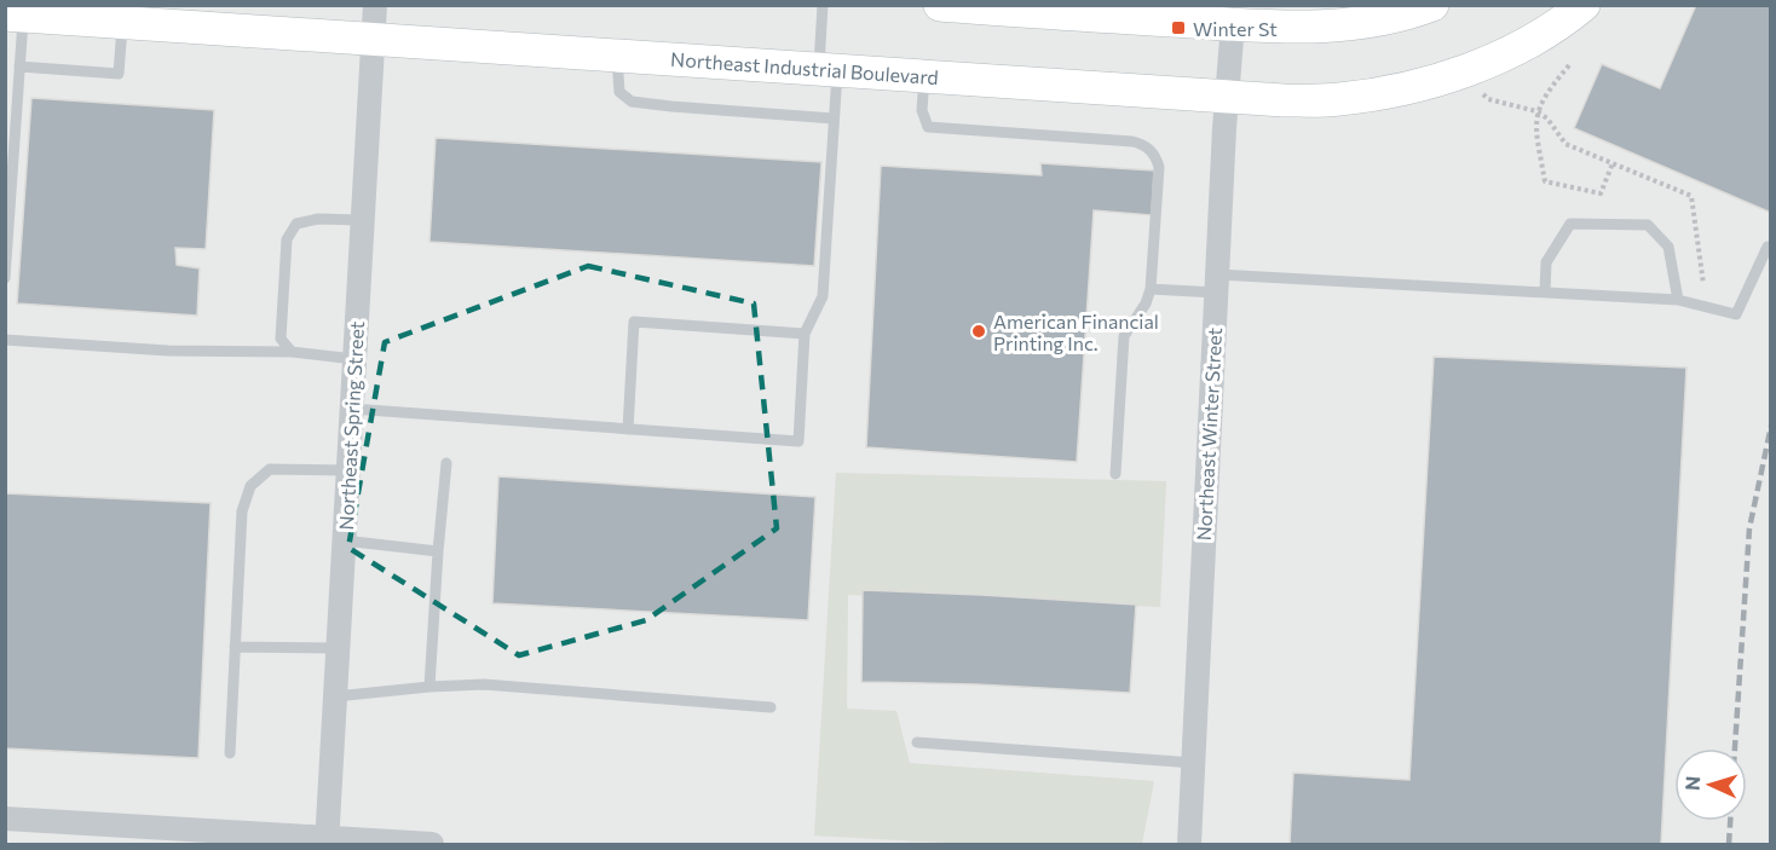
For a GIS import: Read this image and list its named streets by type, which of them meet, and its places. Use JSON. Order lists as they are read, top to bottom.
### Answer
{
  "streets": {
    "street": ["Northeast Industrial Boulevard", "Northeast Spring Street", "Northeast Winter Street"]
  },
  "crossings": [
    ["Northeast Industrial Boulevard", "Northeast Spring Street"],
    ["Northeast Industrial Boulevard", "Northeast Winter Street"]
  ],
  "places": {
    "transit": ["Winter St"],
    "other": ["American Financial Printing Inc."]
  },
  "north": "left"
}
